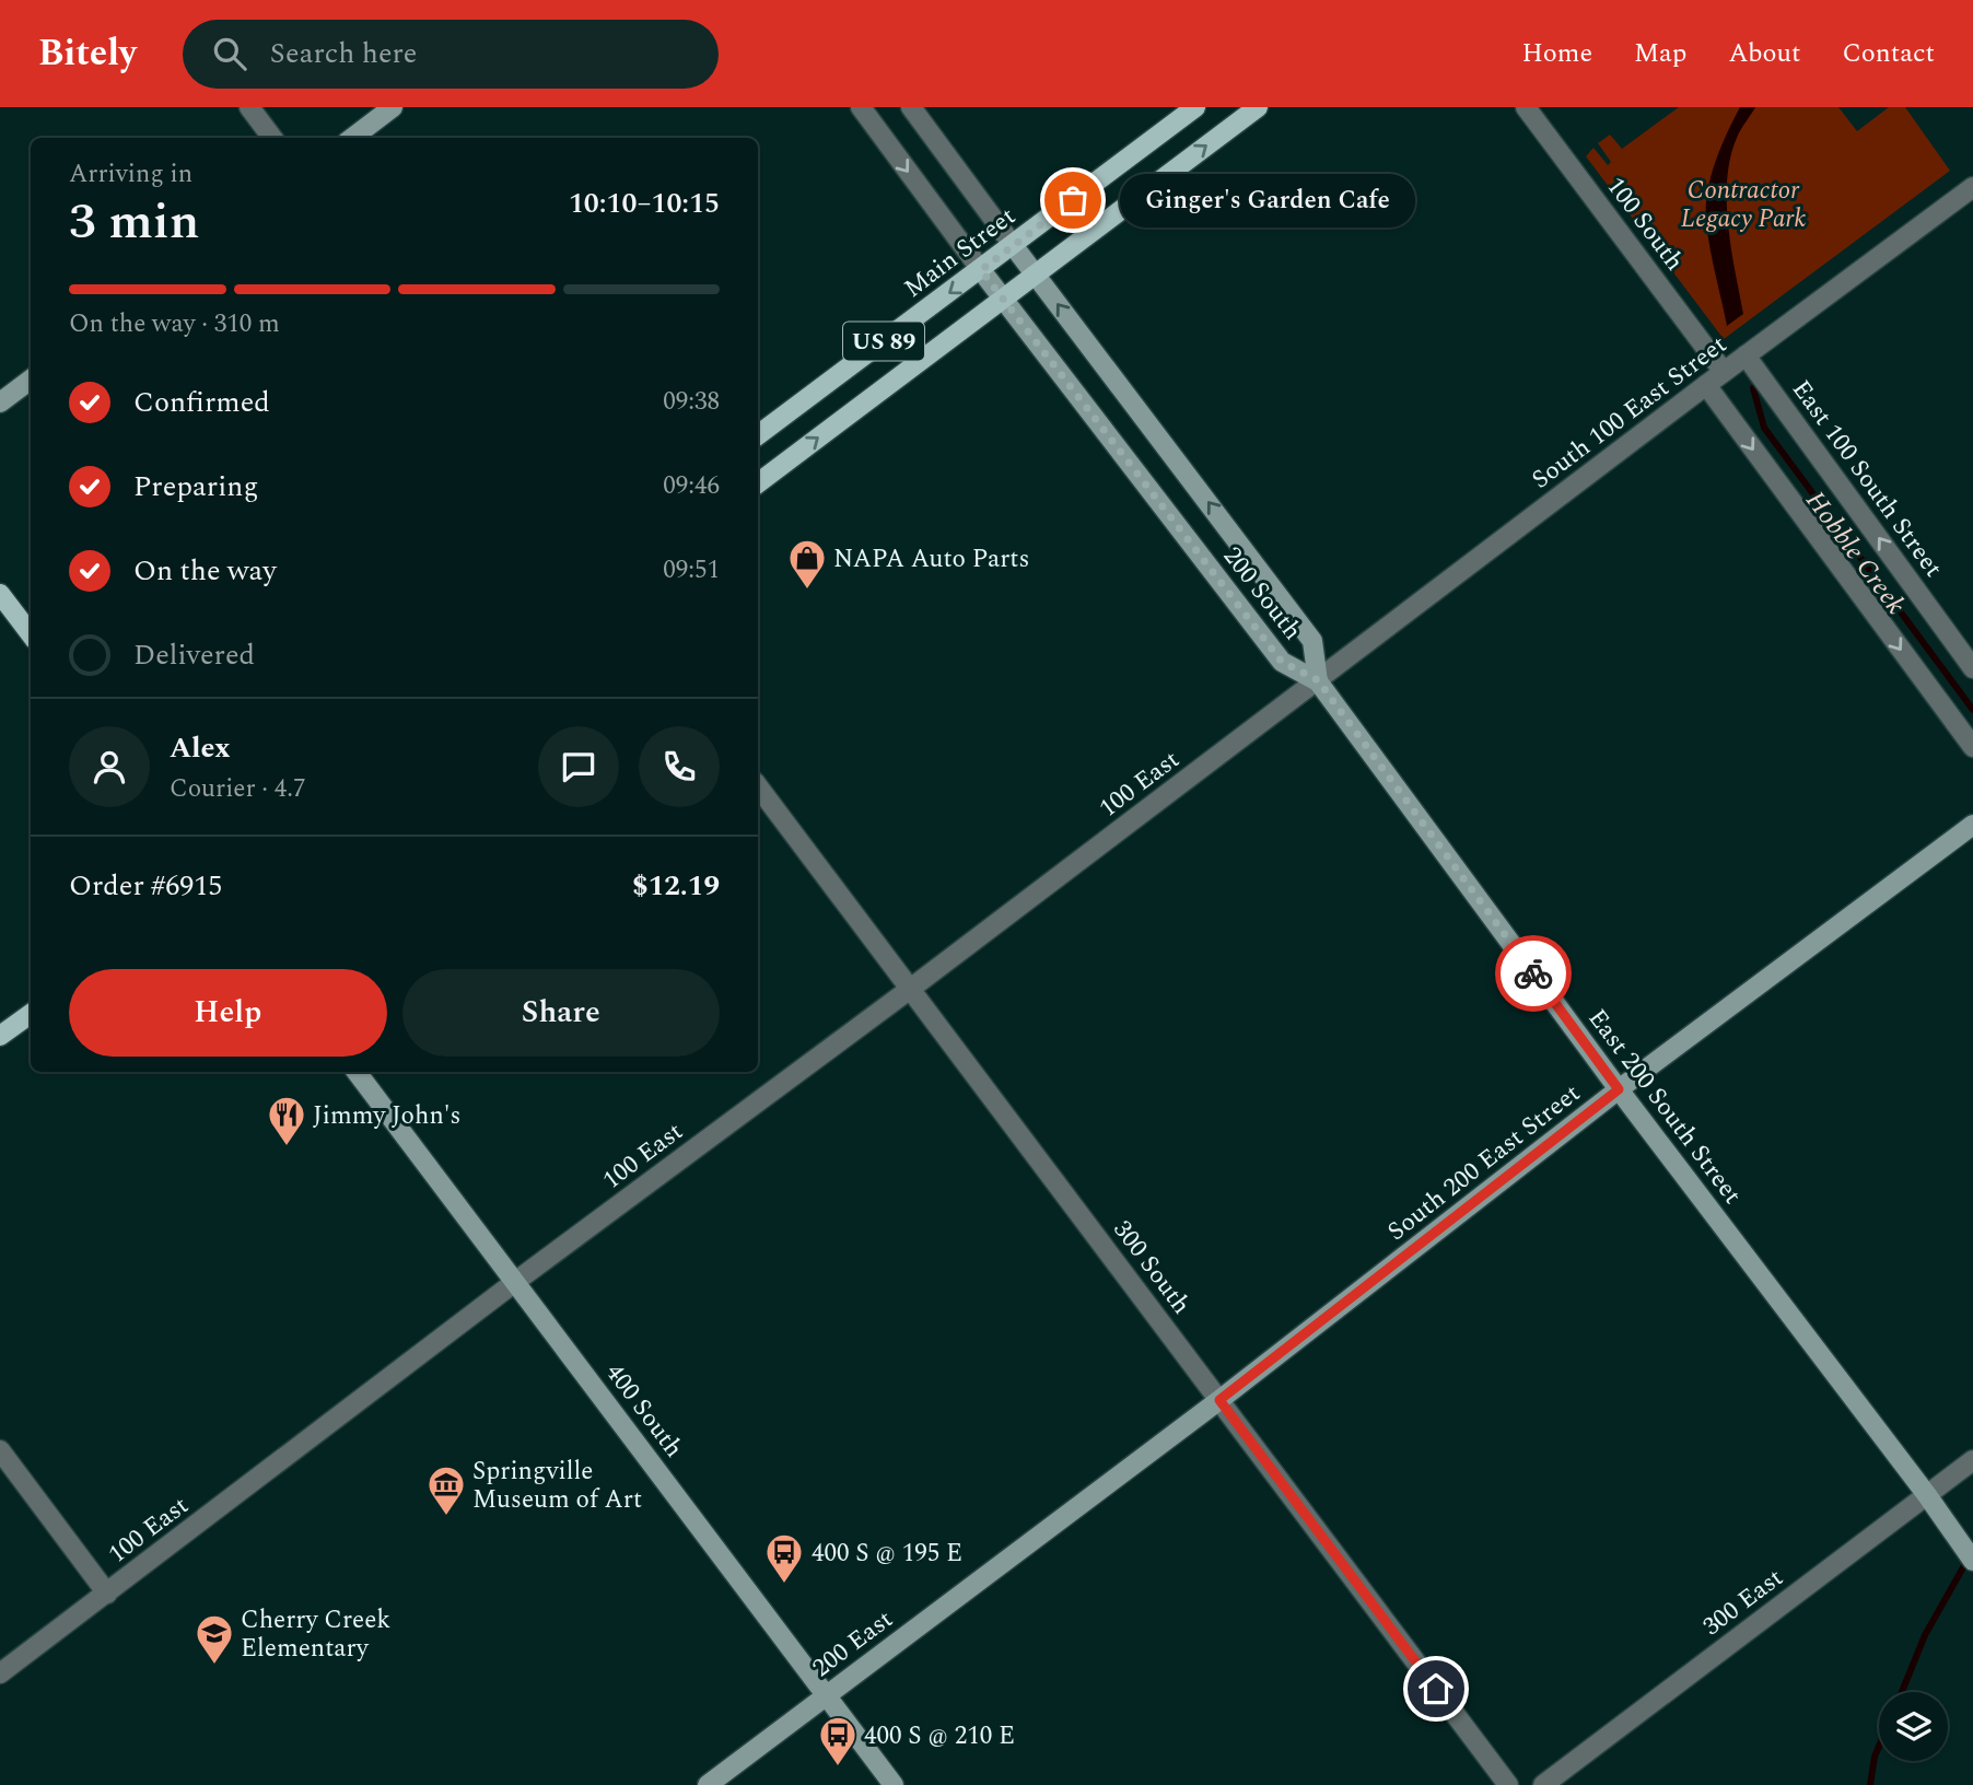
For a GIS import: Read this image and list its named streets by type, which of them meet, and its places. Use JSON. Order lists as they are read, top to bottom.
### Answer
{
  "streets": {
    "main road": ["Main Street", "US 89"],
    "street": [
      "100 South",
      "South 100 East Street",
      "East 100 South Street",
      "200 South",
      "100 East",
      "East 200 South Street",
      "South 200 East Street",
      "300 South",
      "400 South",
      "300 East",
      "200 East"
    ]
  },
  "crossings": [
    ["100 South", "South 100 East Street"],
    ["Main Street", "200 South"],
    ["US 89", "200 South"],
    ["South 100 East Street", "East 100 South Street"],
    ["South 100 East Street", "200 South"],
    ["South 100 East Street", "100 East"],
    ["South 100 East Street", "East 200 South Street"],
    ["200 South", "100 East"],
    ["200 South", "East 200 South Street"],
    ["100 East", "East 200 South Street"],
    ["100 East", "300 South"],
    ["100 East", "400 South"],
    ["East 200 South Street", "South 200 East Street"],
    ["East 200 South Street", "300 East"],
    ["South 200 East Street", "300 South"],
    ["South 200 East Street", "200 East"],
    ["400 South", "200 East"]
  ],
  "water": ["Hobble Creek"],
  "parks": ["Contractor Legacy Park"],
  "places": {
    "other": ["Ginger's Garden Cafe"],
    "shop": ["NAPA Auto Parts"],
    "restaurant": ["Jimmy John's"],
    "museum": ["Springville Museum of Art"],
    "bus stop": ["400 S @ 195 E", "400 S @ 210 E"],
    "school or university": ["Cherry Creek Elementary"]
  },
  "page": {
    "header": "Bitely",
    "search": "Search here",
    "nav": [
      "Home",
      "Map",
      "About",
      "Contact"
    ],
    "heading": ["3 min", "Arriving in", "10:10–10:15"],
    "panel": [
      "Alex",
      "Courier · 4.7",
      "Order #6915",
      "$12.19"
    ],
    "bubble": "Ginger's Garden Cafe",
    "bar": "On the way · 310 m",
    "list": [
      ["Confirmed", "09:38"],
      ["Preparing", "09:46"],
      ["On the way", "09:51"],
      "Delivered"
    ],
    "buttons": ["Help", "Share"]
  }
}
